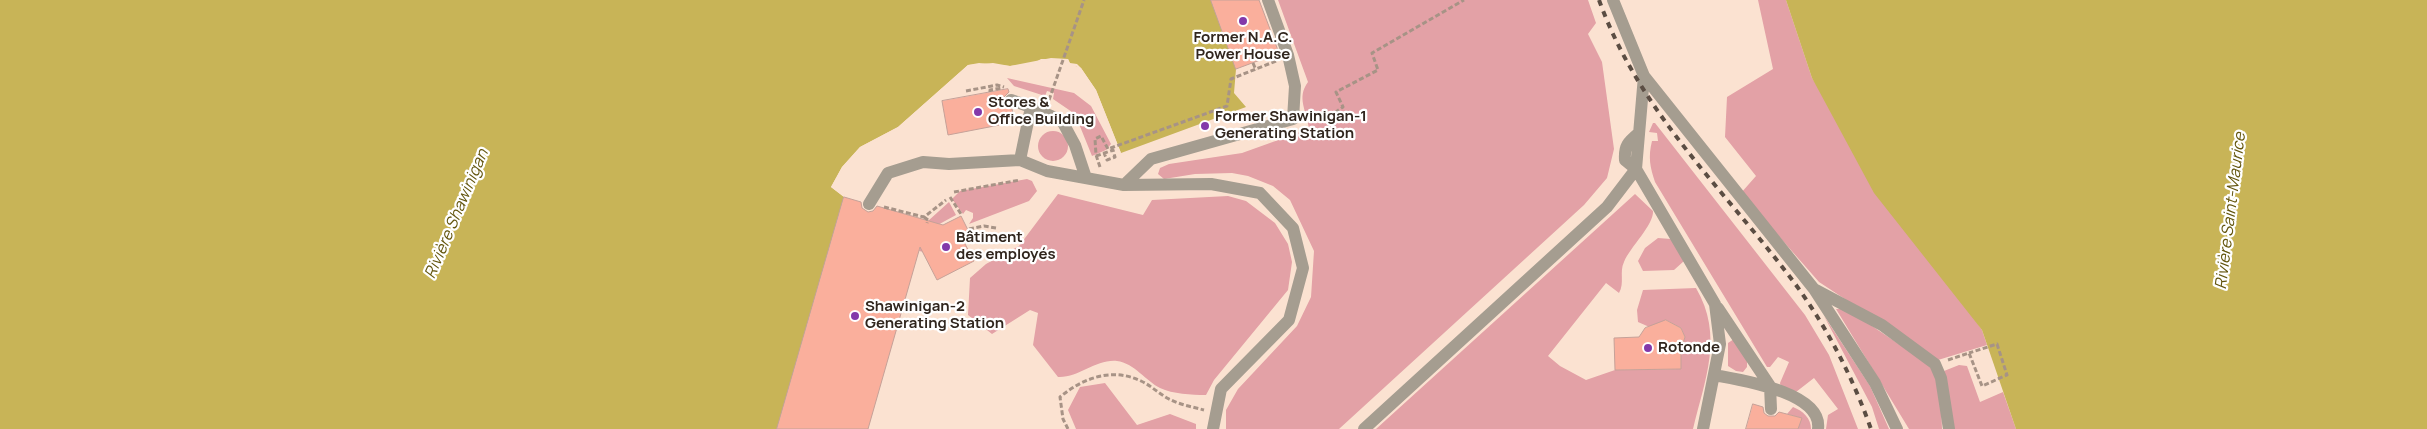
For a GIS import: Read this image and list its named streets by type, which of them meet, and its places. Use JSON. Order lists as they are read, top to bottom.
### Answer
{
  "water": ["Rivière Saint-Maurice", "Rivière Shawinigan"],
  "places": [
    "Former N.A.C. Power House",
    "Stores & Office Building",
    "Former Shawinigan-1 Generating Station",
    "Bâtiment des employés",
    "Shawinigan-2 Generating Station",
    "Rotonde"
  ]
}
